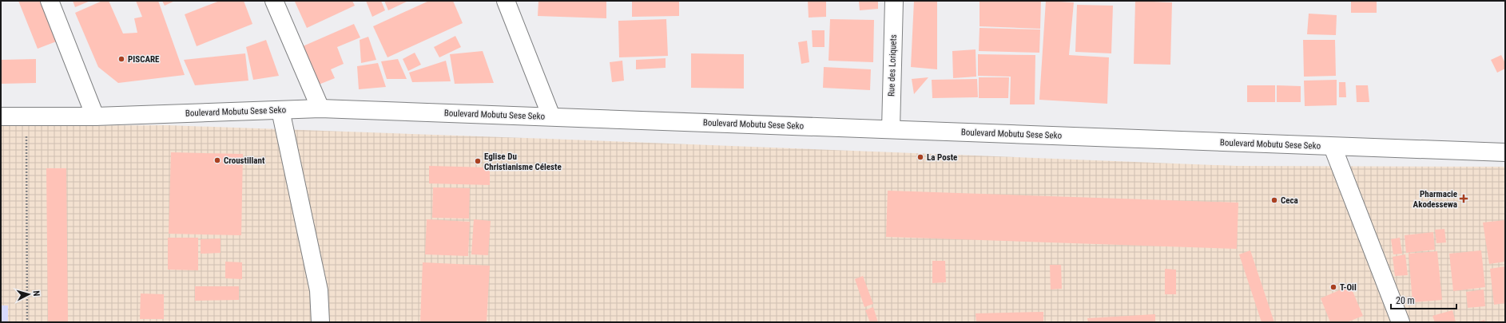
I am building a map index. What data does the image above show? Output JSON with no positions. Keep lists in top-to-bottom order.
{
  "streets": {
    "street": ["Rue des Loriquets", "Boulevard Mobutu Sese Seko"]
  },
  "crossings": [
    ["Rue des Loriquets", "Boulevard Mobutu Sese Seko"]
  ],
  "places": {
    "other": [
      "PISCARE",
      "La Poste",
      "Croustillant",
      "Eglise Du Christianisme Céleste",
      "Ceca",
      "T-Oil"
    ],
    "health": ["Pharmacie Akodessewa"]
  },
  "scale_bar": "20 m",
  "north": "right"
}
